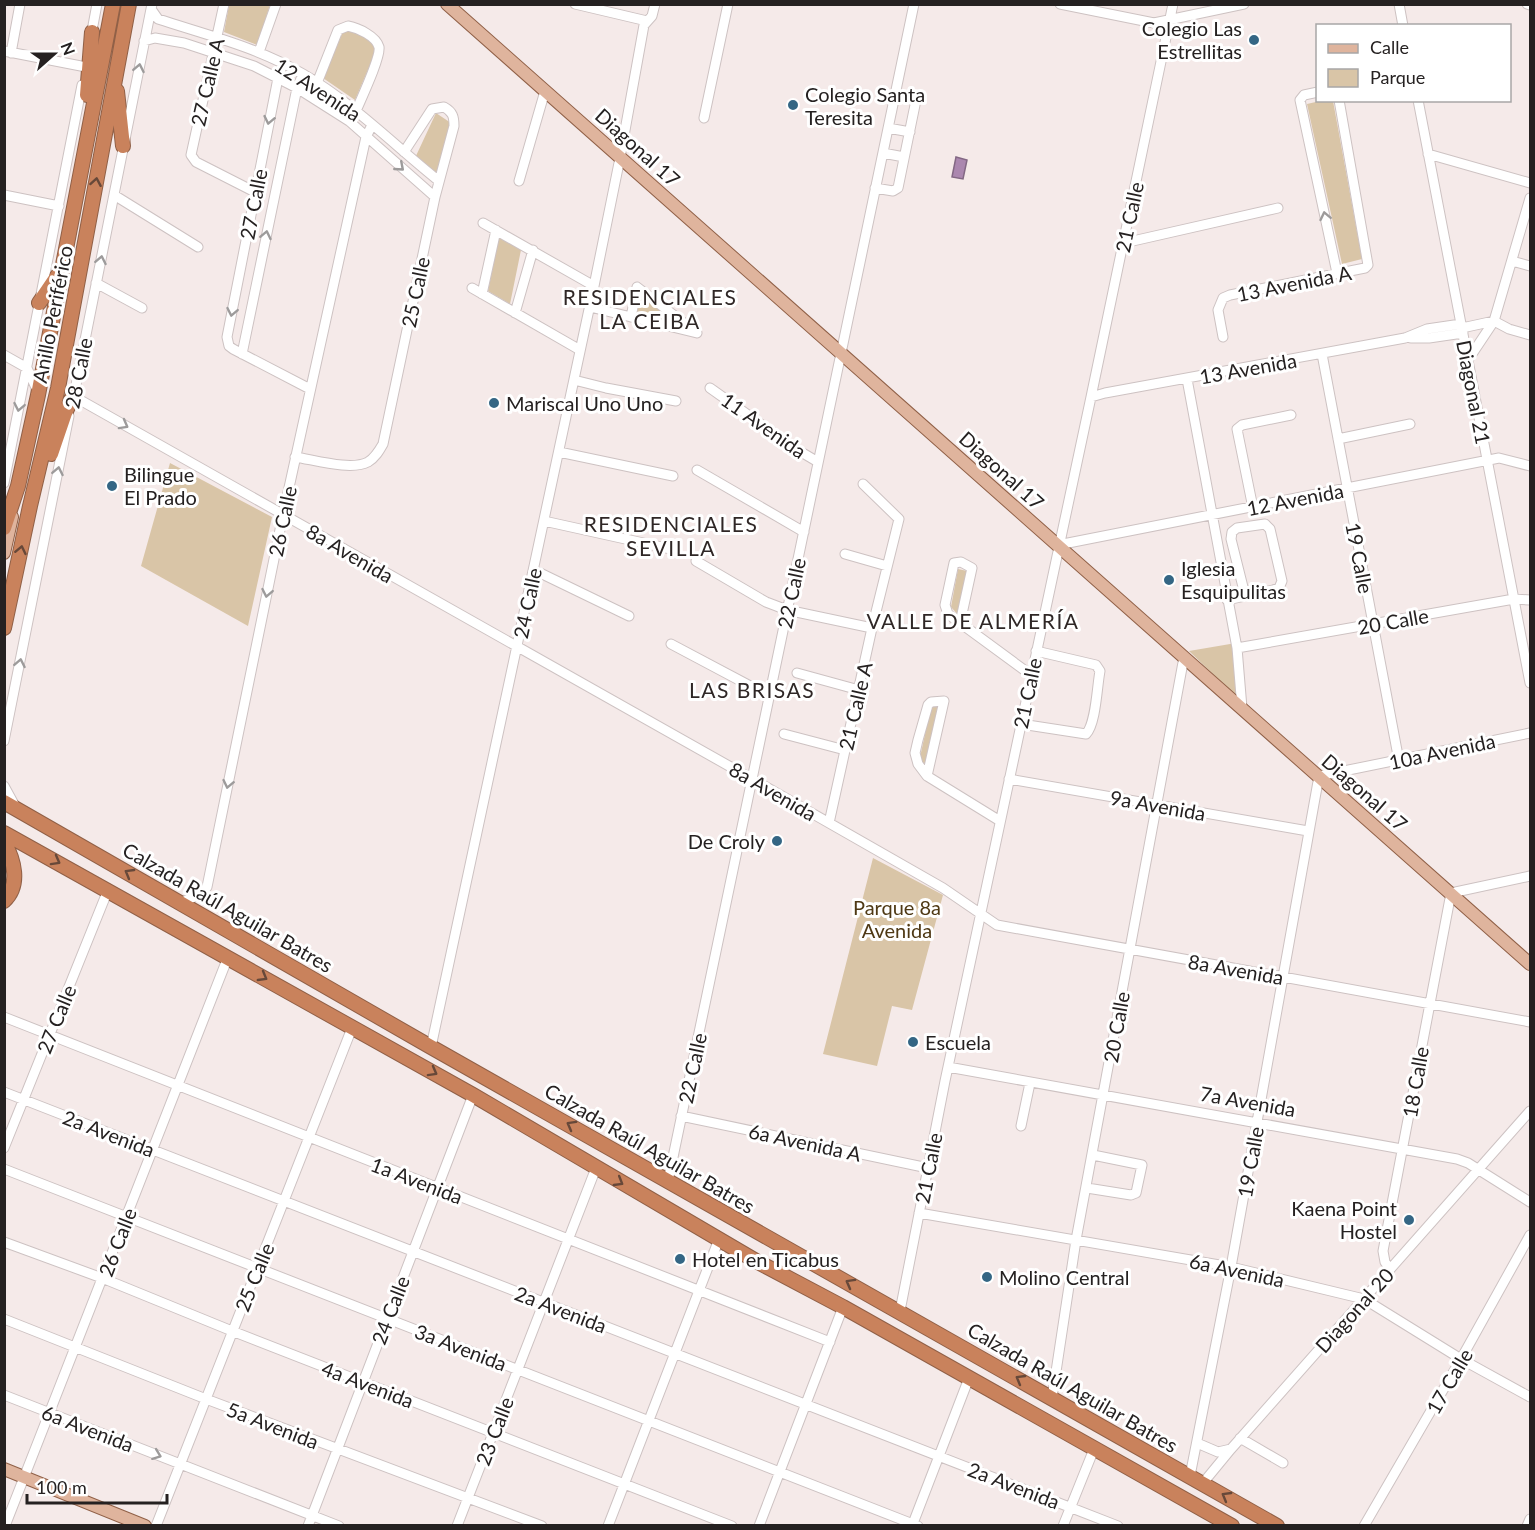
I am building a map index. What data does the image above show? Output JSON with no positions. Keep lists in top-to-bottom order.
{
  "streets": {
    "highway": ["Anillo Periférico", "Calzada Raúl Aguilar Batres"],
    "main road": ["Diagonal 17"],
    "street": [
      "27 Calle A",
      "12 Avenida",
      "27 Calle",
      "21 Calle",
      "13 Avenida A",
      "25 Calle",
      "13 Avenida",
      "28 Calle",
      "Diagonal 21",
      "11 Avenida",
      "26 Calle",
      "8a Avenida",
      "19 Calle",
      "22 Calle",
      "24 Calle",
      "20 Calle",
      "21 Calle A",
      "10a Avenida",
      "9a Avenida",
      "18 Calle",
      "7a Avenida",
      "2a Avenida",
      "6a Avenida A",
      "1a Avenida",
      "6a Avenida",
      "Diagonal 20",
      "3a Avenida",
      "17 Calle",
      "4a Avenida",
      "5a Avenida",
      "23 Calle"
    ]
  },
  "crossings": [
    ["27 Calle A", "12 Avenida"],
    ["27 Calle A", "27 Calle"],
    ["12 Avenida", "Diagonal 17"],
    ["12 Avenida", "27 Calle"],
    ["12 Avenida", "21 Calle"],
    ["12 Avenida", "25 Calle"],
    ["12 Avenida", "28 Calle"],
    ["12 Avenida", "Diagonal 21"],
    ["12 Avenida", "26 Calle"],
    ["12 Avenida", "19 Calle"],
    ["Diagonal 17", "21 Calle"],
    ["Diagonal 17", "19 Calle"],
    ["Diagonal 17", "22 Calle"],
    ["Diagonal 17", "24 Calle"],
    ["Diagonal 17", "20 Calle"],
    ["Diagonal 17", "10a Avenida"],
    ["Diagonal 17", "18 Calle"],
    ["27 Calle", "2a Avenida"],
    ["27 Calle", "1a Avenida"],
    ["21 Calle", "13 Avenida"],
    ["21 Calle", "8a Avenida"],
    ["21 Calle", "9a Avenida"],
    ["21 Calle", "Calzada Raúl Aguilar Batres"],
    ["21 Calle", "7a Avenida"],
    ["21 Calle", "6a Avenida A"],
    ["21 Calle", "6a Avenida"],
    ["25 Calle", "26 Calle"],
    ["25 Calle", "2a Avenida"],
    ["25 Calle", "1a Avenida"],
    ["25 Calle", "6a Avenida"],
    ["25 Calle", "3a Avenida"],
    ["25 Calle", "4a Avenida"],
    ["25 Calle", "5a Avenida"],
    ["13 Avenida", "Diagonal 21"],
    ["13 Avenida", "19 Calle"],
    ["28 Calle", "8a Avenida"],
    ["Diagonal 21", "20 Calle"],
    ["11 Avenida", "22 Calle"],
    ["26 Calle", "8a Avenida"],
    ["26 Calle", "Calzada Raúl Aguilar Batres"],
    ["26 Calle", "2a Avenida"],
    ["26 Calle", "1a Avenida"],
    ["26 Calle", "6a Avenida"],
    ["26 Calle", "3a Avenida"],
    ["26 Calle", "4a Avenida"],
    ["26 Calle", "5a Avenida"],
    ["8a Avenida", "19 Calle"],
    ["8a Avenida", "22 Calle"],
    ["8a Avenida", "24 Calle"],
    ["8a Avenida", "20 Calle"],
    ["8a Avenida", "21 Calle A"],
    ["8a Avenida", "18 Calle"],
    ["19 Calle", "20 Calle"],
    ["19 Calle", "10a Avenida"],
    ["19 Calle", "9a Avenida"],
    ["19 Calle", "Calzada Raúl Aguilar Batres"],
    ["19 Calle", "7a Avenida"],
    ["19 Calle", "6a Avenida"],
    ["22 Calle", "Calzada Raúl Aguilar Batres"],
    ["22 Calle", "6a Avenida A"],
    ["24 Calle", "Calzada Raúl Aguilar Batres"],
    ["24 Calle", "2a Avenida"],
    ["24 Calle", "1a Avenida"],
    ["24 Calle", "6a Avenida"],
    ["24 Calle", "3a Avenida"],
    ["24 Calle", "4a Avenida"],
    ["24 Calle", "5a Avenida"],
    ["20 Calle", "9a Avenida"],
    ["20 Calle", "Calzada Raúl Aguilar Batres"],
    ["20 Calle", "7a Avenida"],
    ["20 Calle", "6a Avenida"],
    ["Calzada Raúl Aguilar Batres", "Diagonal 20"],
    ["18 Calle", "7a Avenida"],
    ["18 Calle", "Diagonal 20"],
    ["7a Avenida", "Diagonal 20"],
    ["2a Avenida", "23 Calle"],
    ["1a Avenida", "23 Calle"],
    ["6a Avenida", "Diagonal 20"],
    ["6a Avenida", "17 Calle"],
    ["3a Avenida", "23 Calle"],
    ["4a Avenida", "23 Calle"],
    ["5a Avenida", "23 Calle"]
  ],
  "districts": [
    "RESIDENCIALES LA CEIBA",
    "RESIDENCIALES SEVILLA",
    "VALLE DE ALMERÍA",
    "LAS BRISAS"
  ],
  "parks": ["Parque 8a Avenida"],
  "places": [
    "Colegio Las Estrellitas",
    "Colegio Santa Teresita",
    "Mariscal Uno Uno",
    "Bilingue El Prado",
    "Iglesia Esquipulitas",
    "De Croly",
    "Escuela",
    "Kaena Point Hostel",
    "Hotel en Ticabus",
    "Molino Central"
  ],
  "legend": ["Calle", "Parque"],
  "scale_bar": "100 m",
  "north": "right"
}
